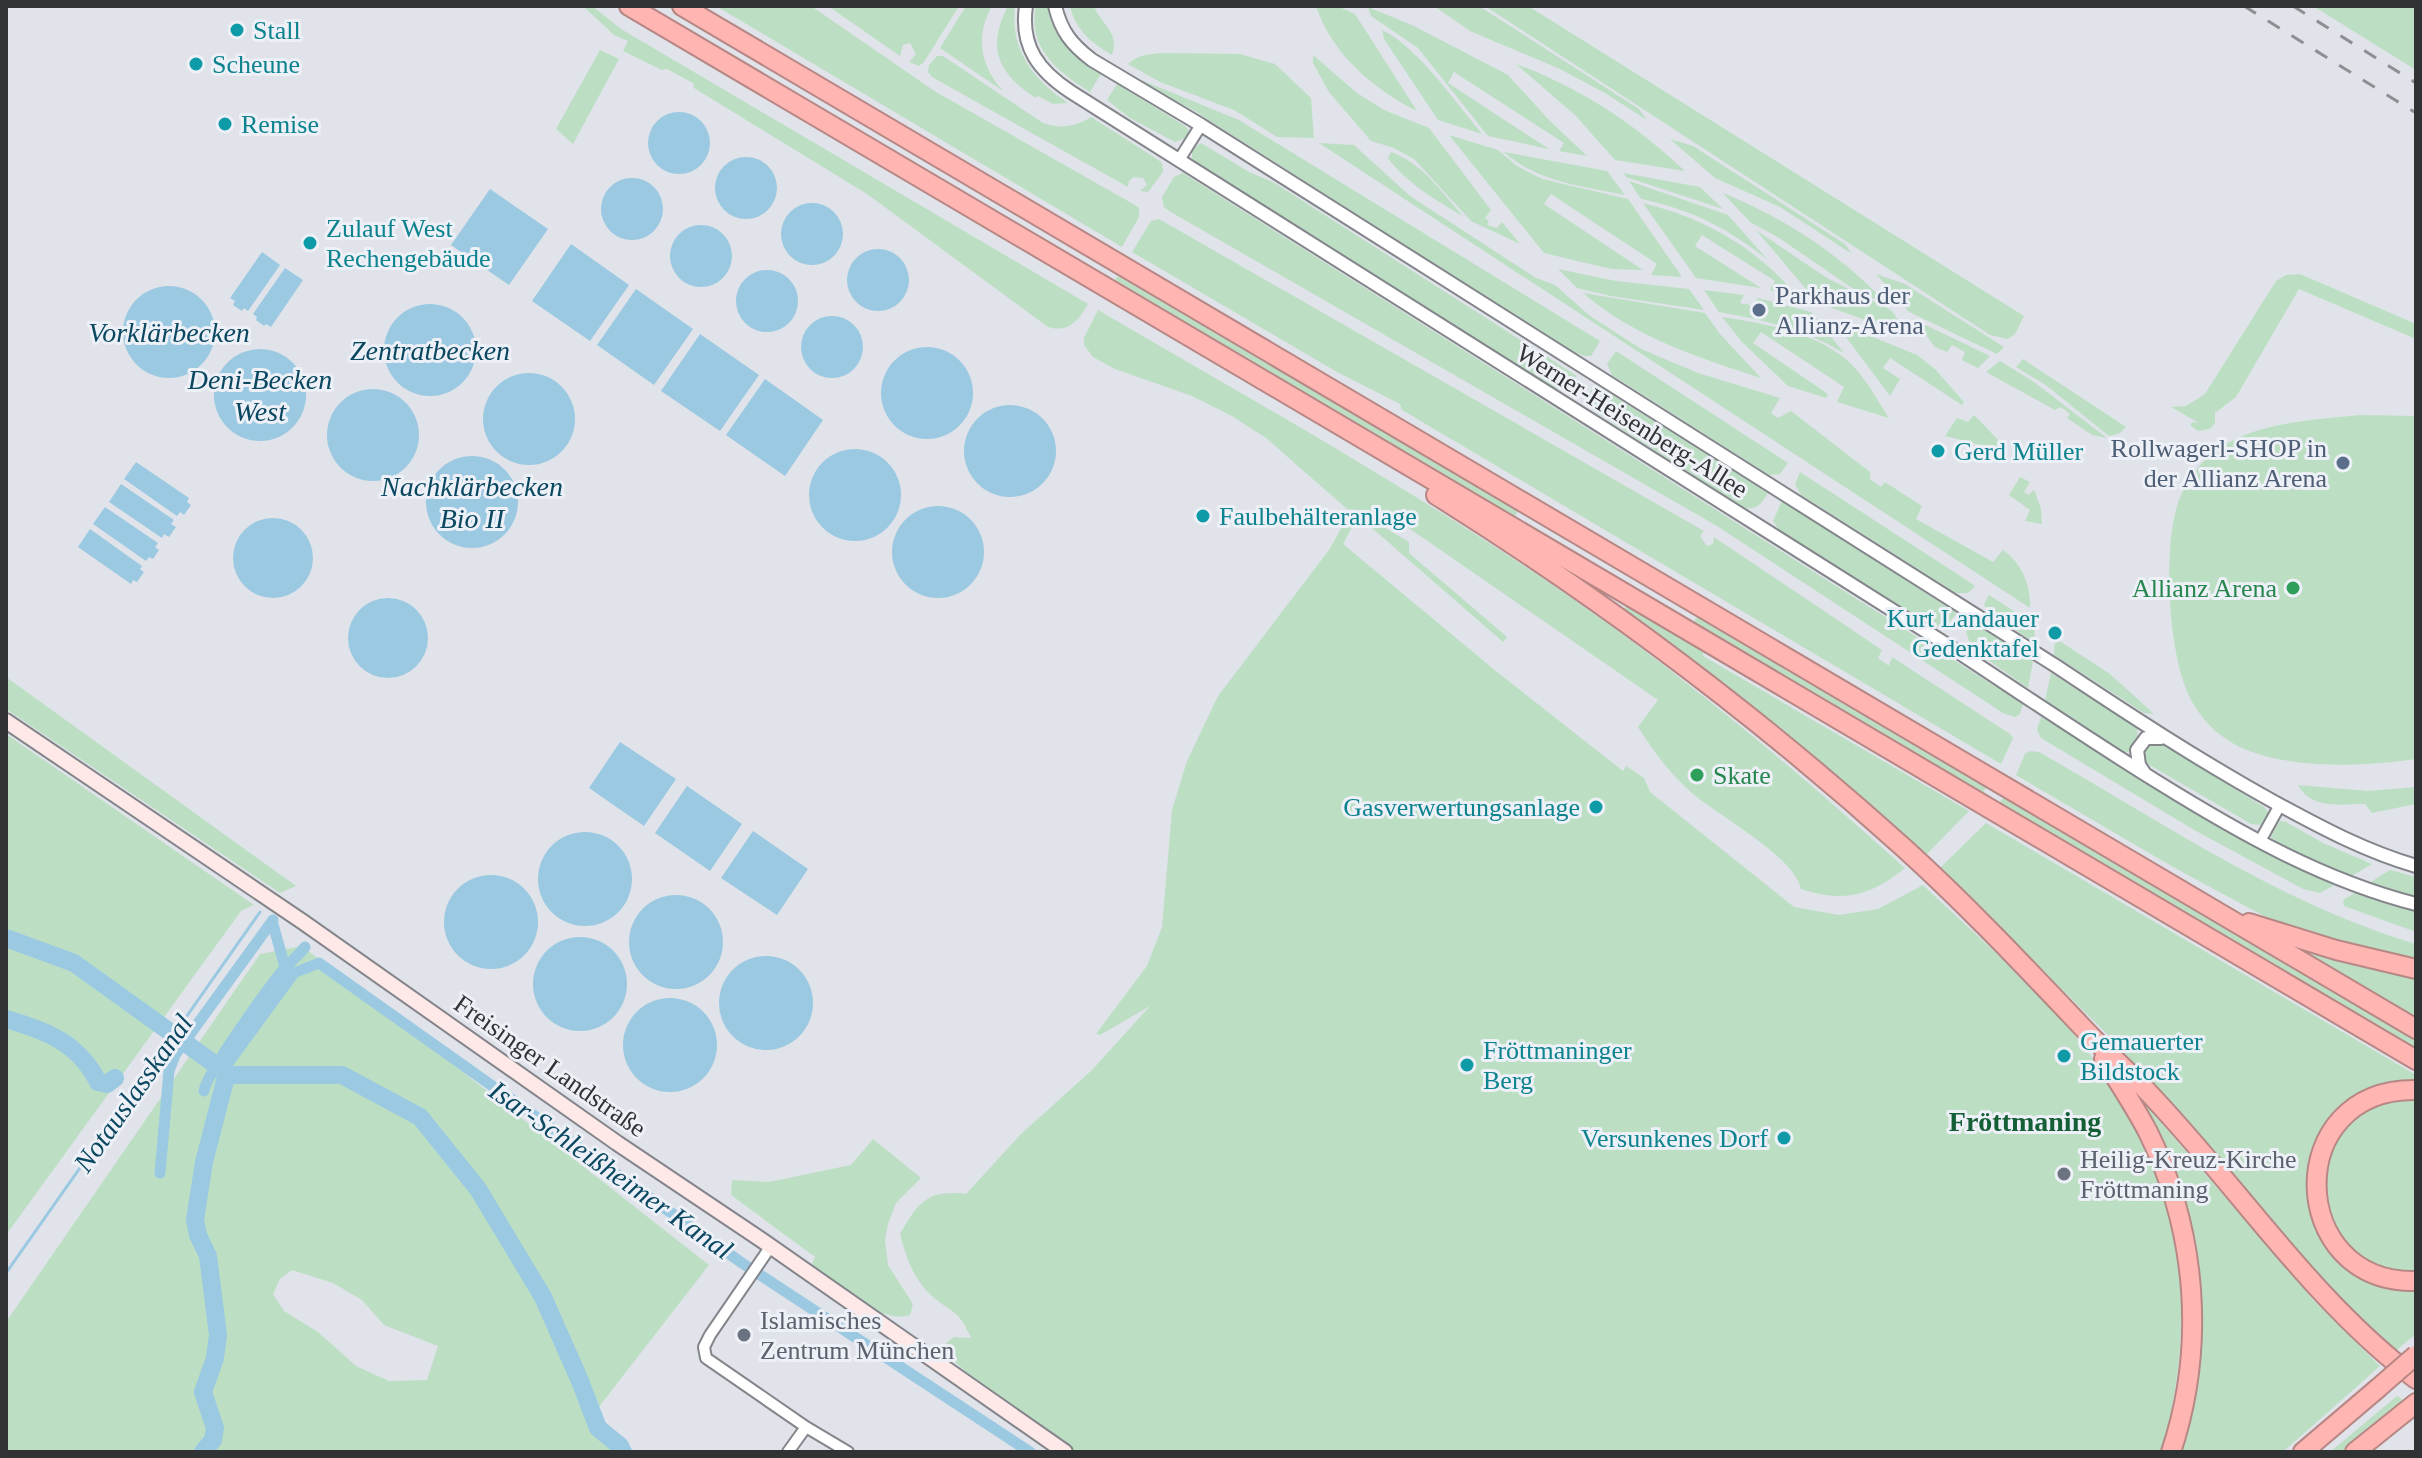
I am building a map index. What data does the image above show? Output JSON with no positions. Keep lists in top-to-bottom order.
{
  "streets": {
    "main road": ["Freisinger Landstraße"],
    "street": ["Werner-Heisenberg-Allee"]
  },
  "districts": ["Fröttmaning"],
  "water": [
    "Vorklärbecken",
    "Zentratbecken",
    "Deni-Becken West",
    "Nachklärbecken Bio II",
    "Notauslasskanal",
    "Isar-Schleißheimer Kanal"
  ],
  "places": [
    "Stall",
    "Scheune",
    "Remise",
    "Zulauf West Rechengebäude",
    "Parkhaus der Allianz-Arena",
    "Gerd Müller",
    "Rollwagerl-SHOP in der Allianz Arena",
    "Faulbehälteranlage",
    "Allianz Arena",
    "Kurt Landauer Gedenktafel",
    "Skate",
    "Gasverwertungsanlage",
    "Gemauerter Bildstock",
    "Fröttmaninger Berg",
    "Versunkenes Dorf",
    "Heilig-Kreuz-Kirche Fröttmaning",
    "Islamisches Zentrum München"
  ]
}
